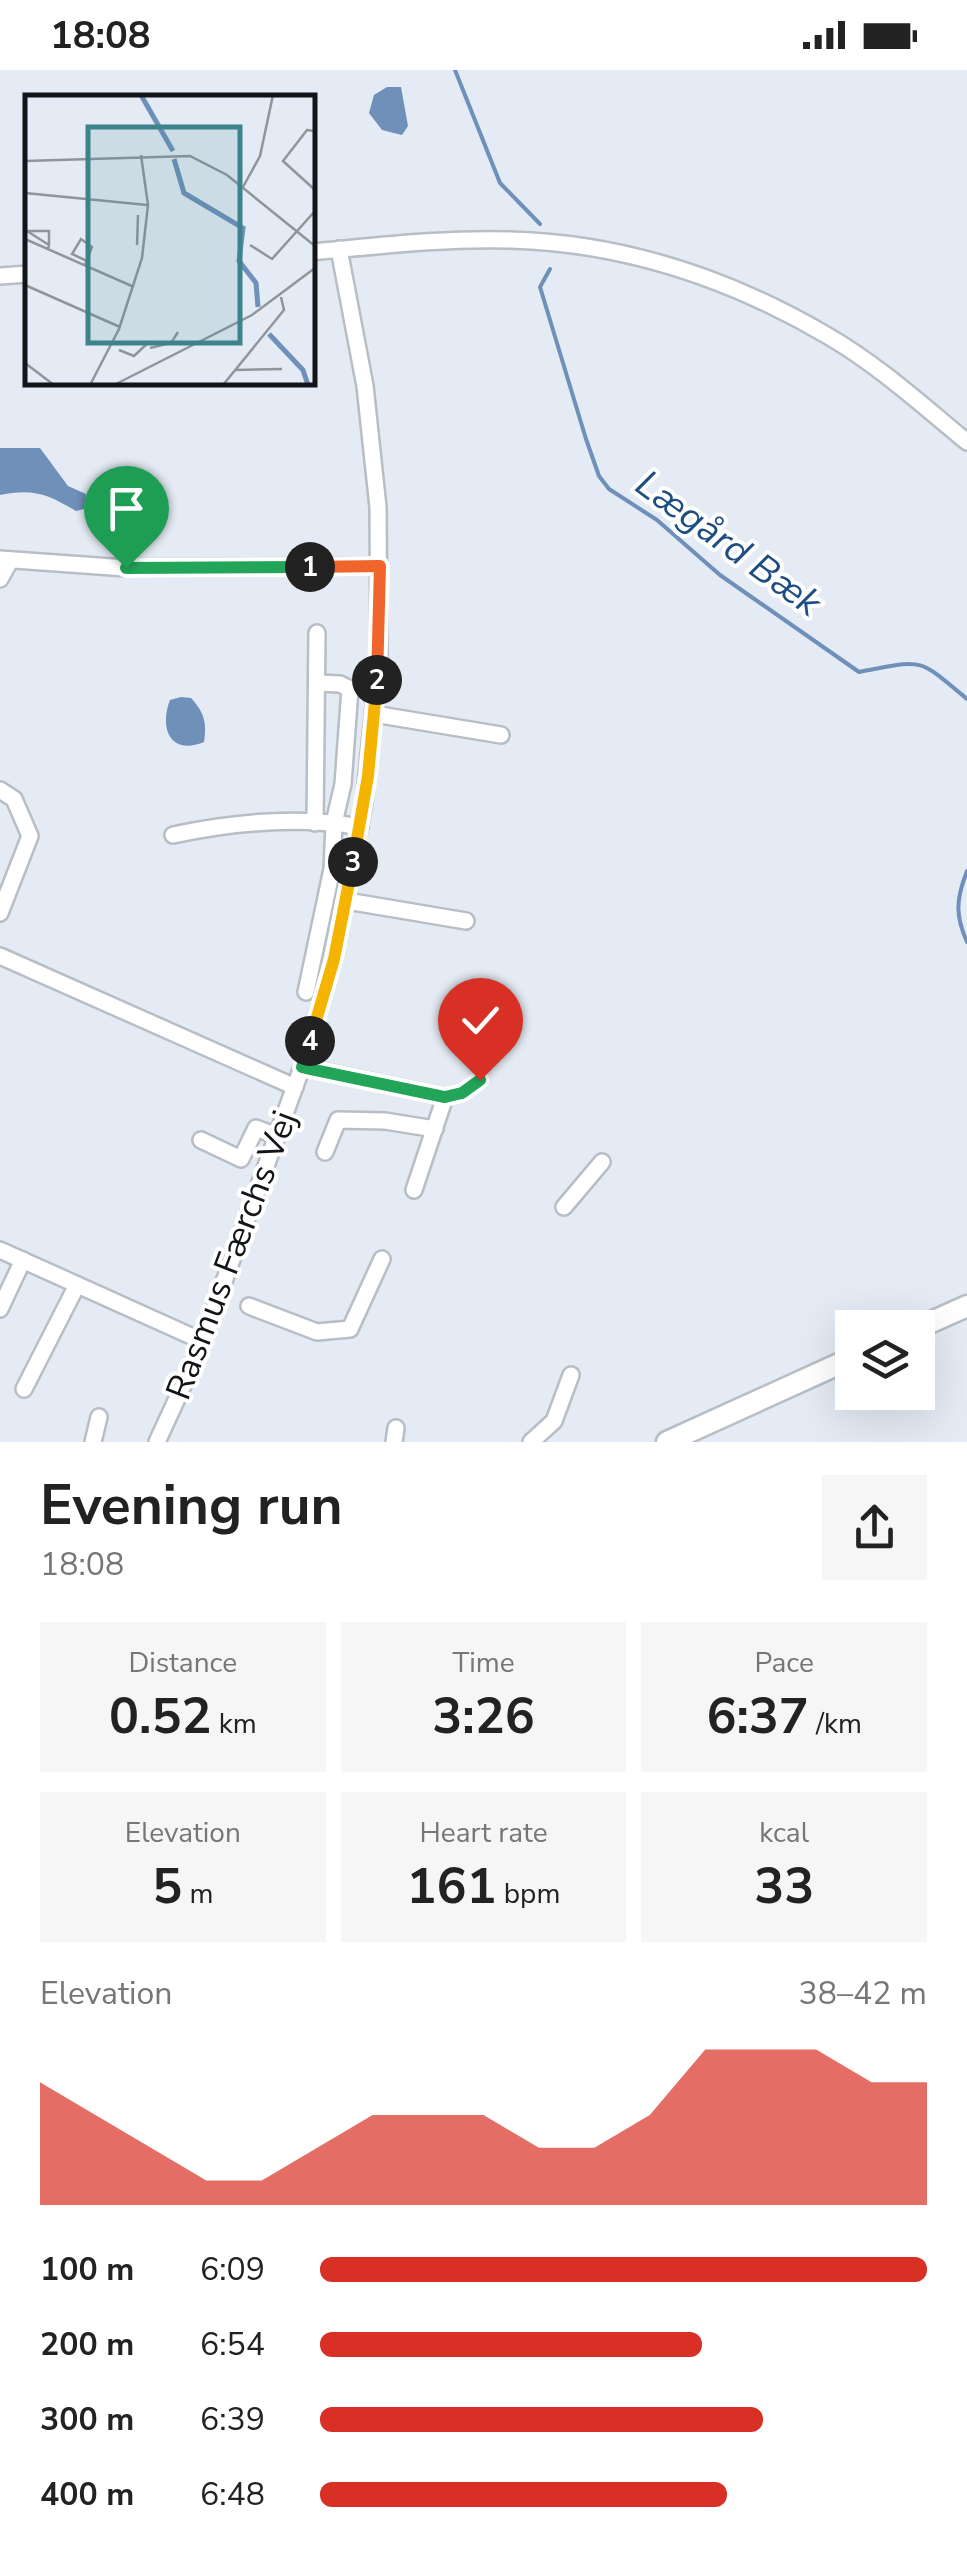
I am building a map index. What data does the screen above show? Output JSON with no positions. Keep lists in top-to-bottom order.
{
  "streets": {
    "street": ["Rasmus Færchs Vej"]
  },
  "water": ["Lægård Bæk"],
  "page": {
    "status": "18:08",
    "pins": [
      "1",
      "2",
      "3",
      "4"
    ],
    "heading": ["Evening run", "18:08"],
    "stats": [
      ["Distance", "0.52 km"],
      ["Time", "3:26"],
      ["Pace", "6:37 /km"],
      ["Elevation", "5 m"],
      ["Heart rate", "161 bpm"],
      ["kcal", "33"]
    ],
    "chart": ["Elevation", "38–42 m"],
    "list": [
      {
        "name": "100 m",
        "note": "6:09"
      },
      {
        "name": "200 m",
        "note": "6:54"
      },
      {
        "name": "300 m",
        "note": "6:39"
      },
      {
        "name": "400 m",
        "note": "6:48"
      }
    ]
  }
}
